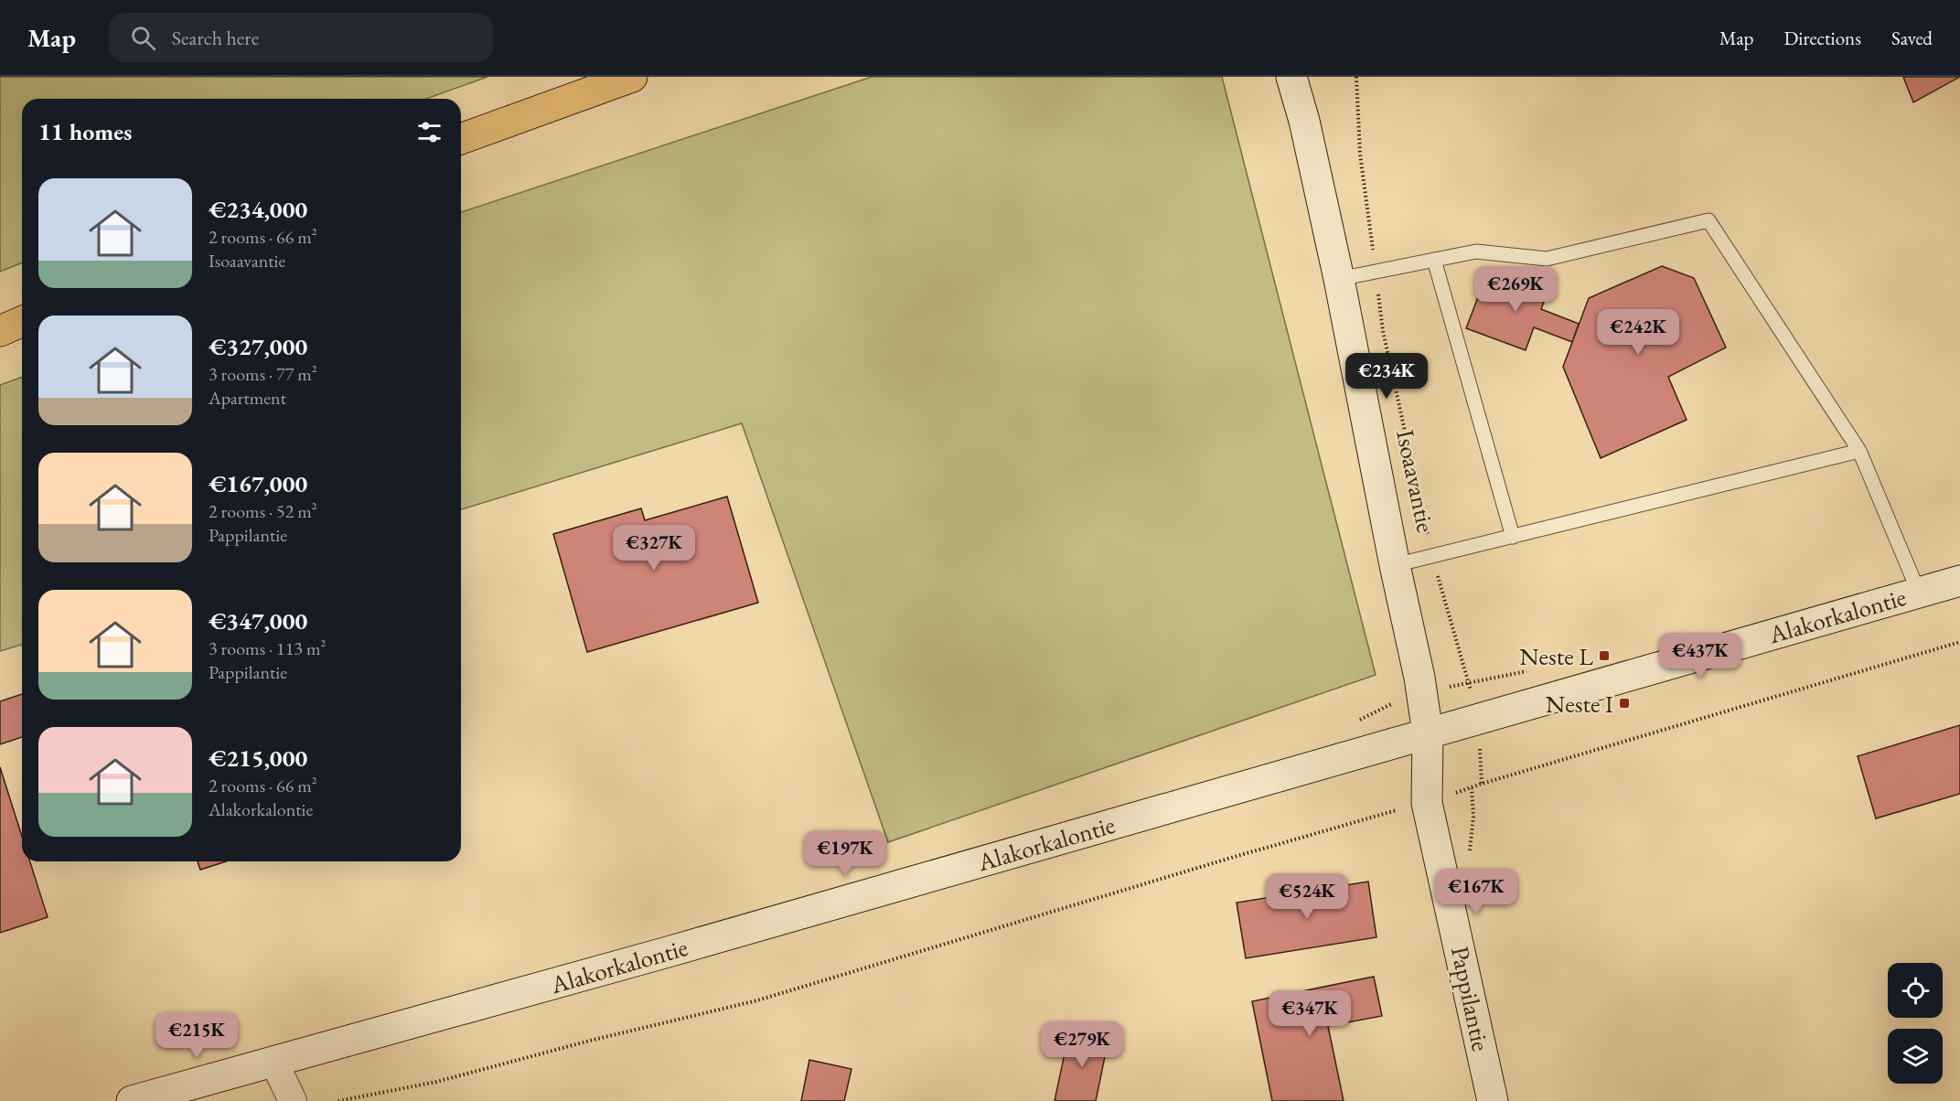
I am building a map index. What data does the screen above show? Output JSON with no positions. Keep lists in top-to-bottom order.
{
  "streets": {
    "street": ["Isoaavantie", "Alakorkalontie", "Pappilantie"]
  },
  "crossings": [
    ["Isoaavantie", "Alakorkalontie"],
    ["Isoaavantie", "Pappilantie"],
    ["Alakorkalontie", "Pappilantie"]
  ],
  "places": {
    "transit": ["Neste L", "Neste I"]
  },
  "page": {
    "header": "Map",
    "search": "Search here",
    "nav": ["Map", "Directions", "Saved"],
    "heading": "11 homes",
    "list": [
      {
        "name": "€234,000",
        "note": "2 rooms · 66 m² · Isoaavantie"
      },
      {
        "name": "€327,000",
        "note": "3 rooms · 77 m² · Apartment"
      },
      {
        "name": "€167,000",
        "note": "2 rooms · 52 m² · Pappilantie"
      },
      {
        "name": "€347,000",
        "note": "3 rooms · 113 m² · Pappilantie"
      },
      {
        "name": "€215,000",
        "note": "2 rooms · 66 m² · Alakorkalontie"
      }
    ],
    "price": [
      "€269K",
      "€242K",
      "€234K",
      "€327K",
      "€437K",
      "€197K",
      "€167K",
      "€524K",
      "€347K",
      "€215K",
      "€279K"
    ]
  }
}
